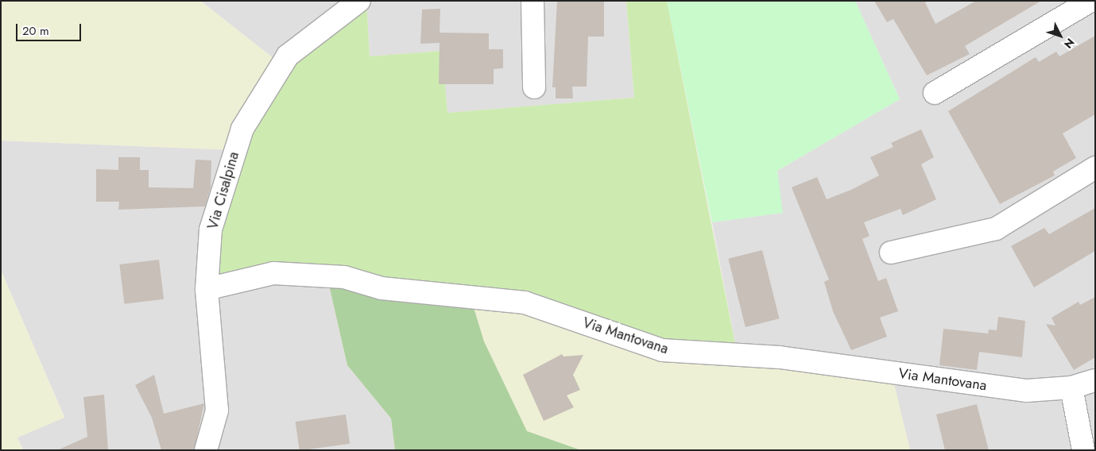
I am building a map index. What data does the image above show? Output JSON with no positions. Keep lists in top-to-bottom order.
{
  "streets": {
    "street": ["Via Cisalpina", "Via Mantovana"]
  },
  "crossings": [
    ["Via Cisalpina", "Via Mantovana"]
  ],
  "scale_bar": "20 m",
  "north": "bottom right"
}
